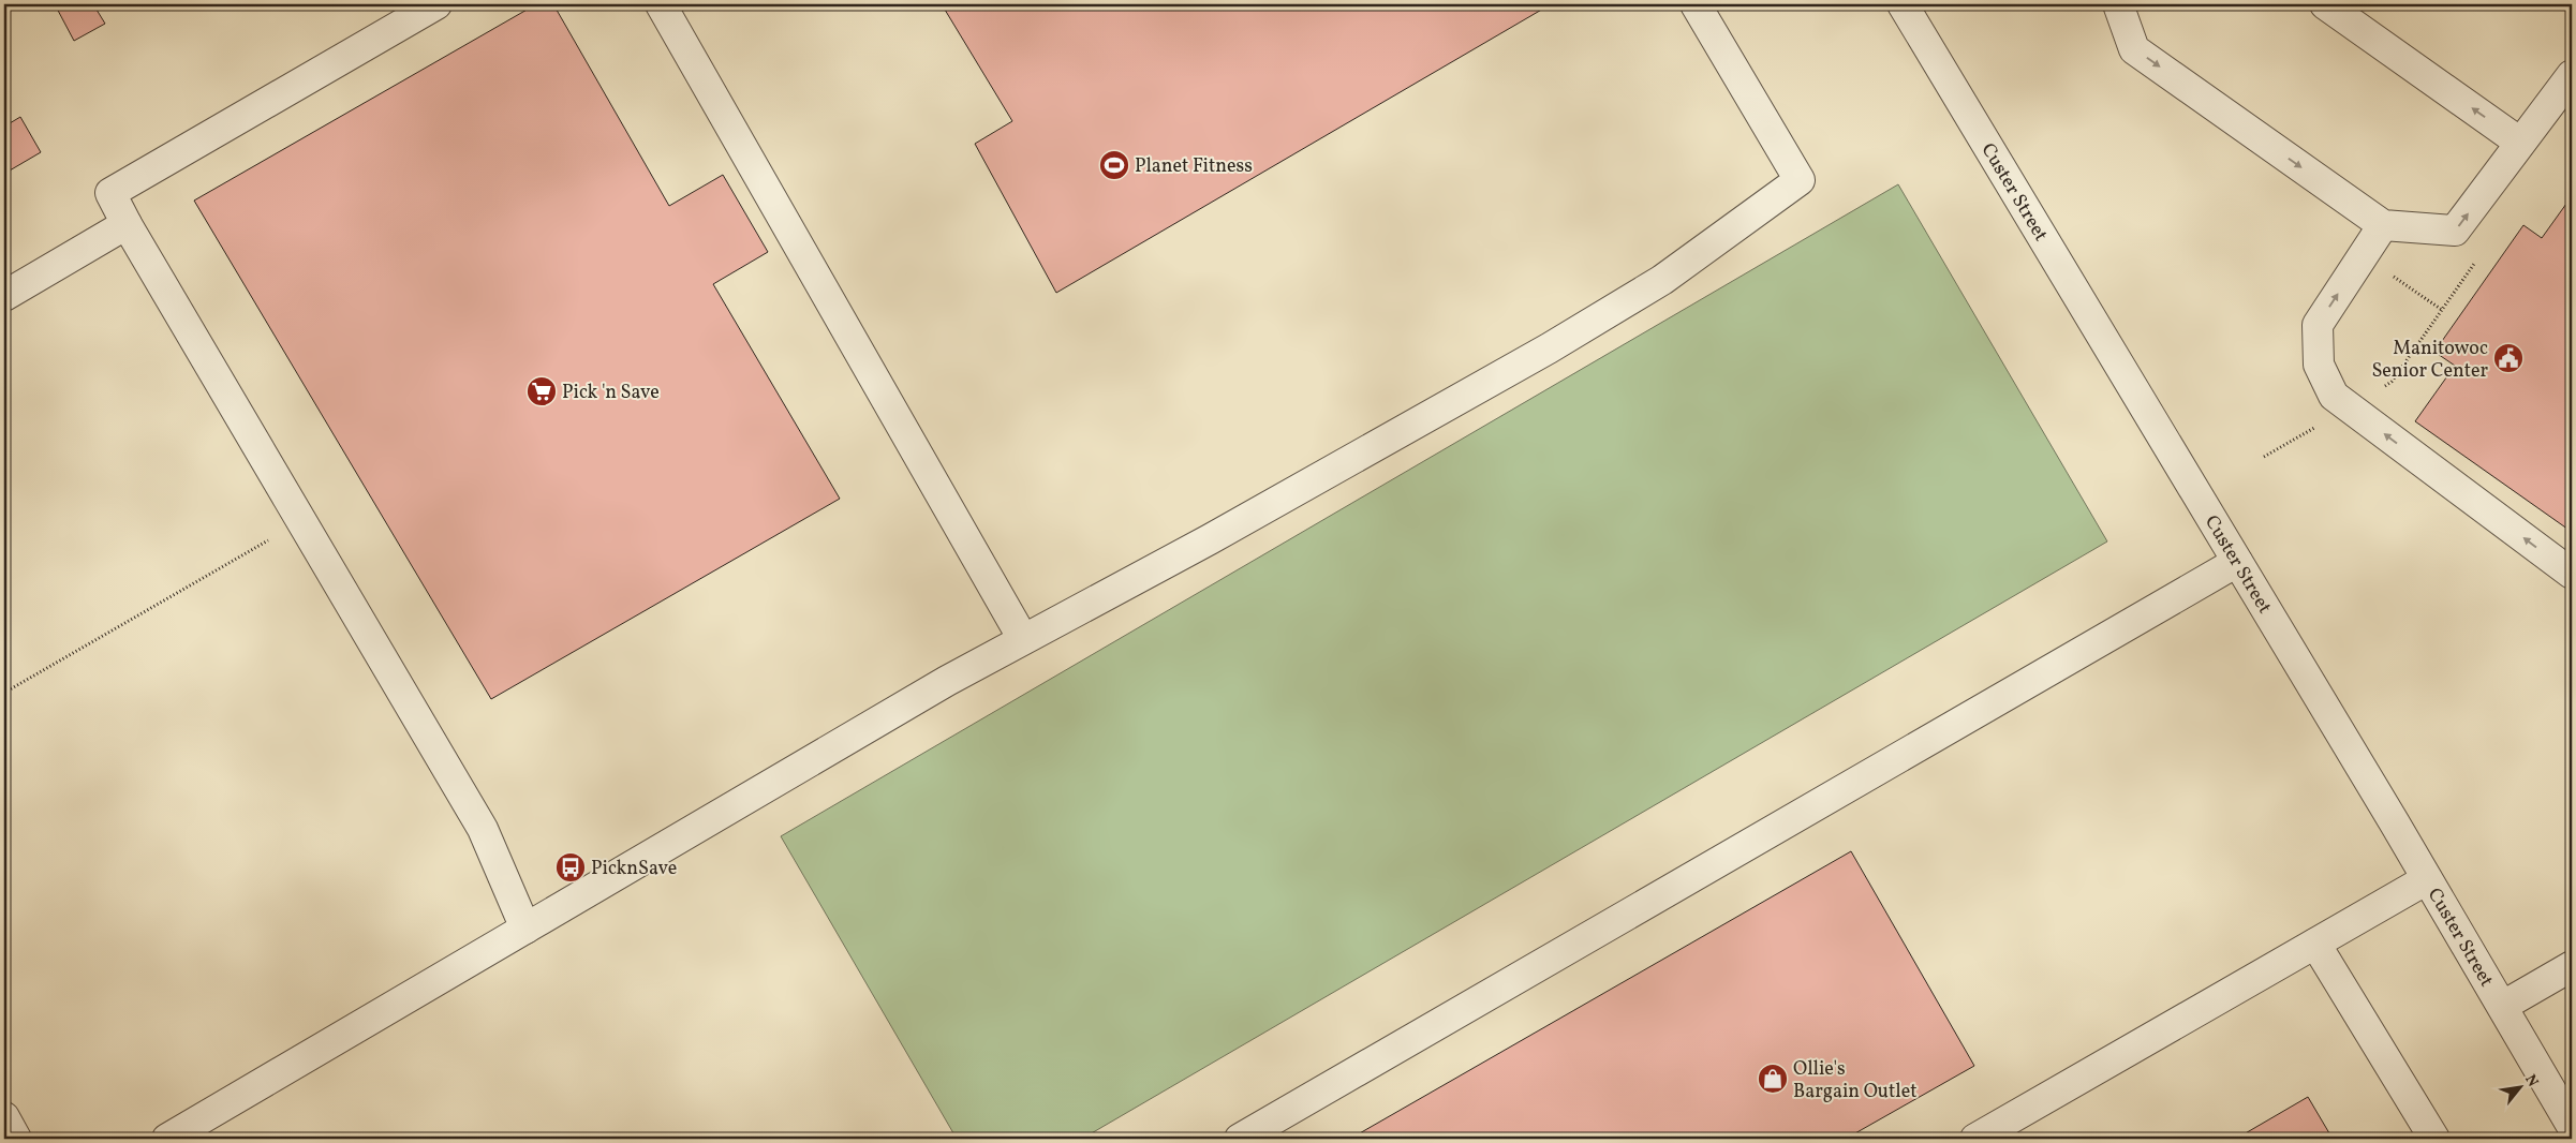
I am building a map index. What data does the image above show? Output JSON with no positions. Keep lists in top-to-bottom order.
{
  "streets": {
    "street": ["Custer Street"]
  },
  "places": {
    "sports": ["Planet Fitness"],
    "public building": ["Manitowoc Senior Center"],
    "supermarket": ["Pick 'n Save"],
    "bus stop": ["PicknSave"],
    "shop": ["Ollie's Bargain Outlet"]
  },
  "north": "top right"
}
